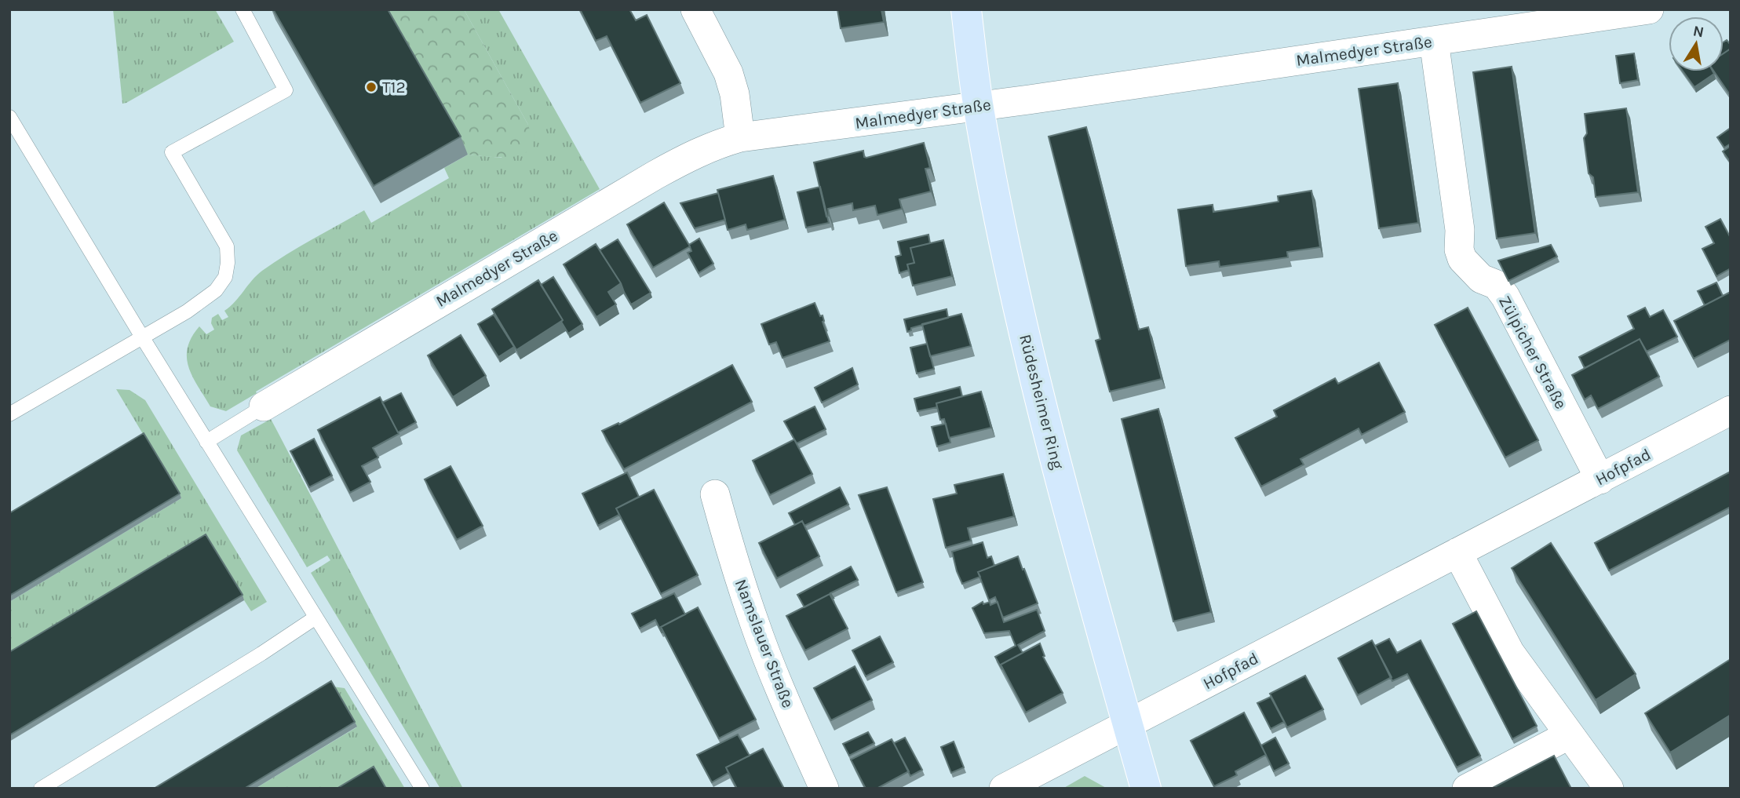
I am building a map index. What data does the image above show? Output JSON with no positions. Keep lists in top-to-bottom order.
{
  "streets": {
    "main road": ["Rüdesheimer Ring"],
    "street": [
      "Malmedyer Straße",
      "Zülpicher Straße",
      "Hofpfad",
      "Namslauer Straße"
    ]
  },
  "crossings": [
    ["Malmedyer Straße", "Zülpicher Straße"],
    ["Malmedyer Straße", "Rüdesheimer Ring"],
    ["Zülpicher Straße", "Hofpfad"],
    ["Rüdesheimer Ring", "Hofpfad"]
  ],
  "places": ["T12"],
  "north": "top"
}
